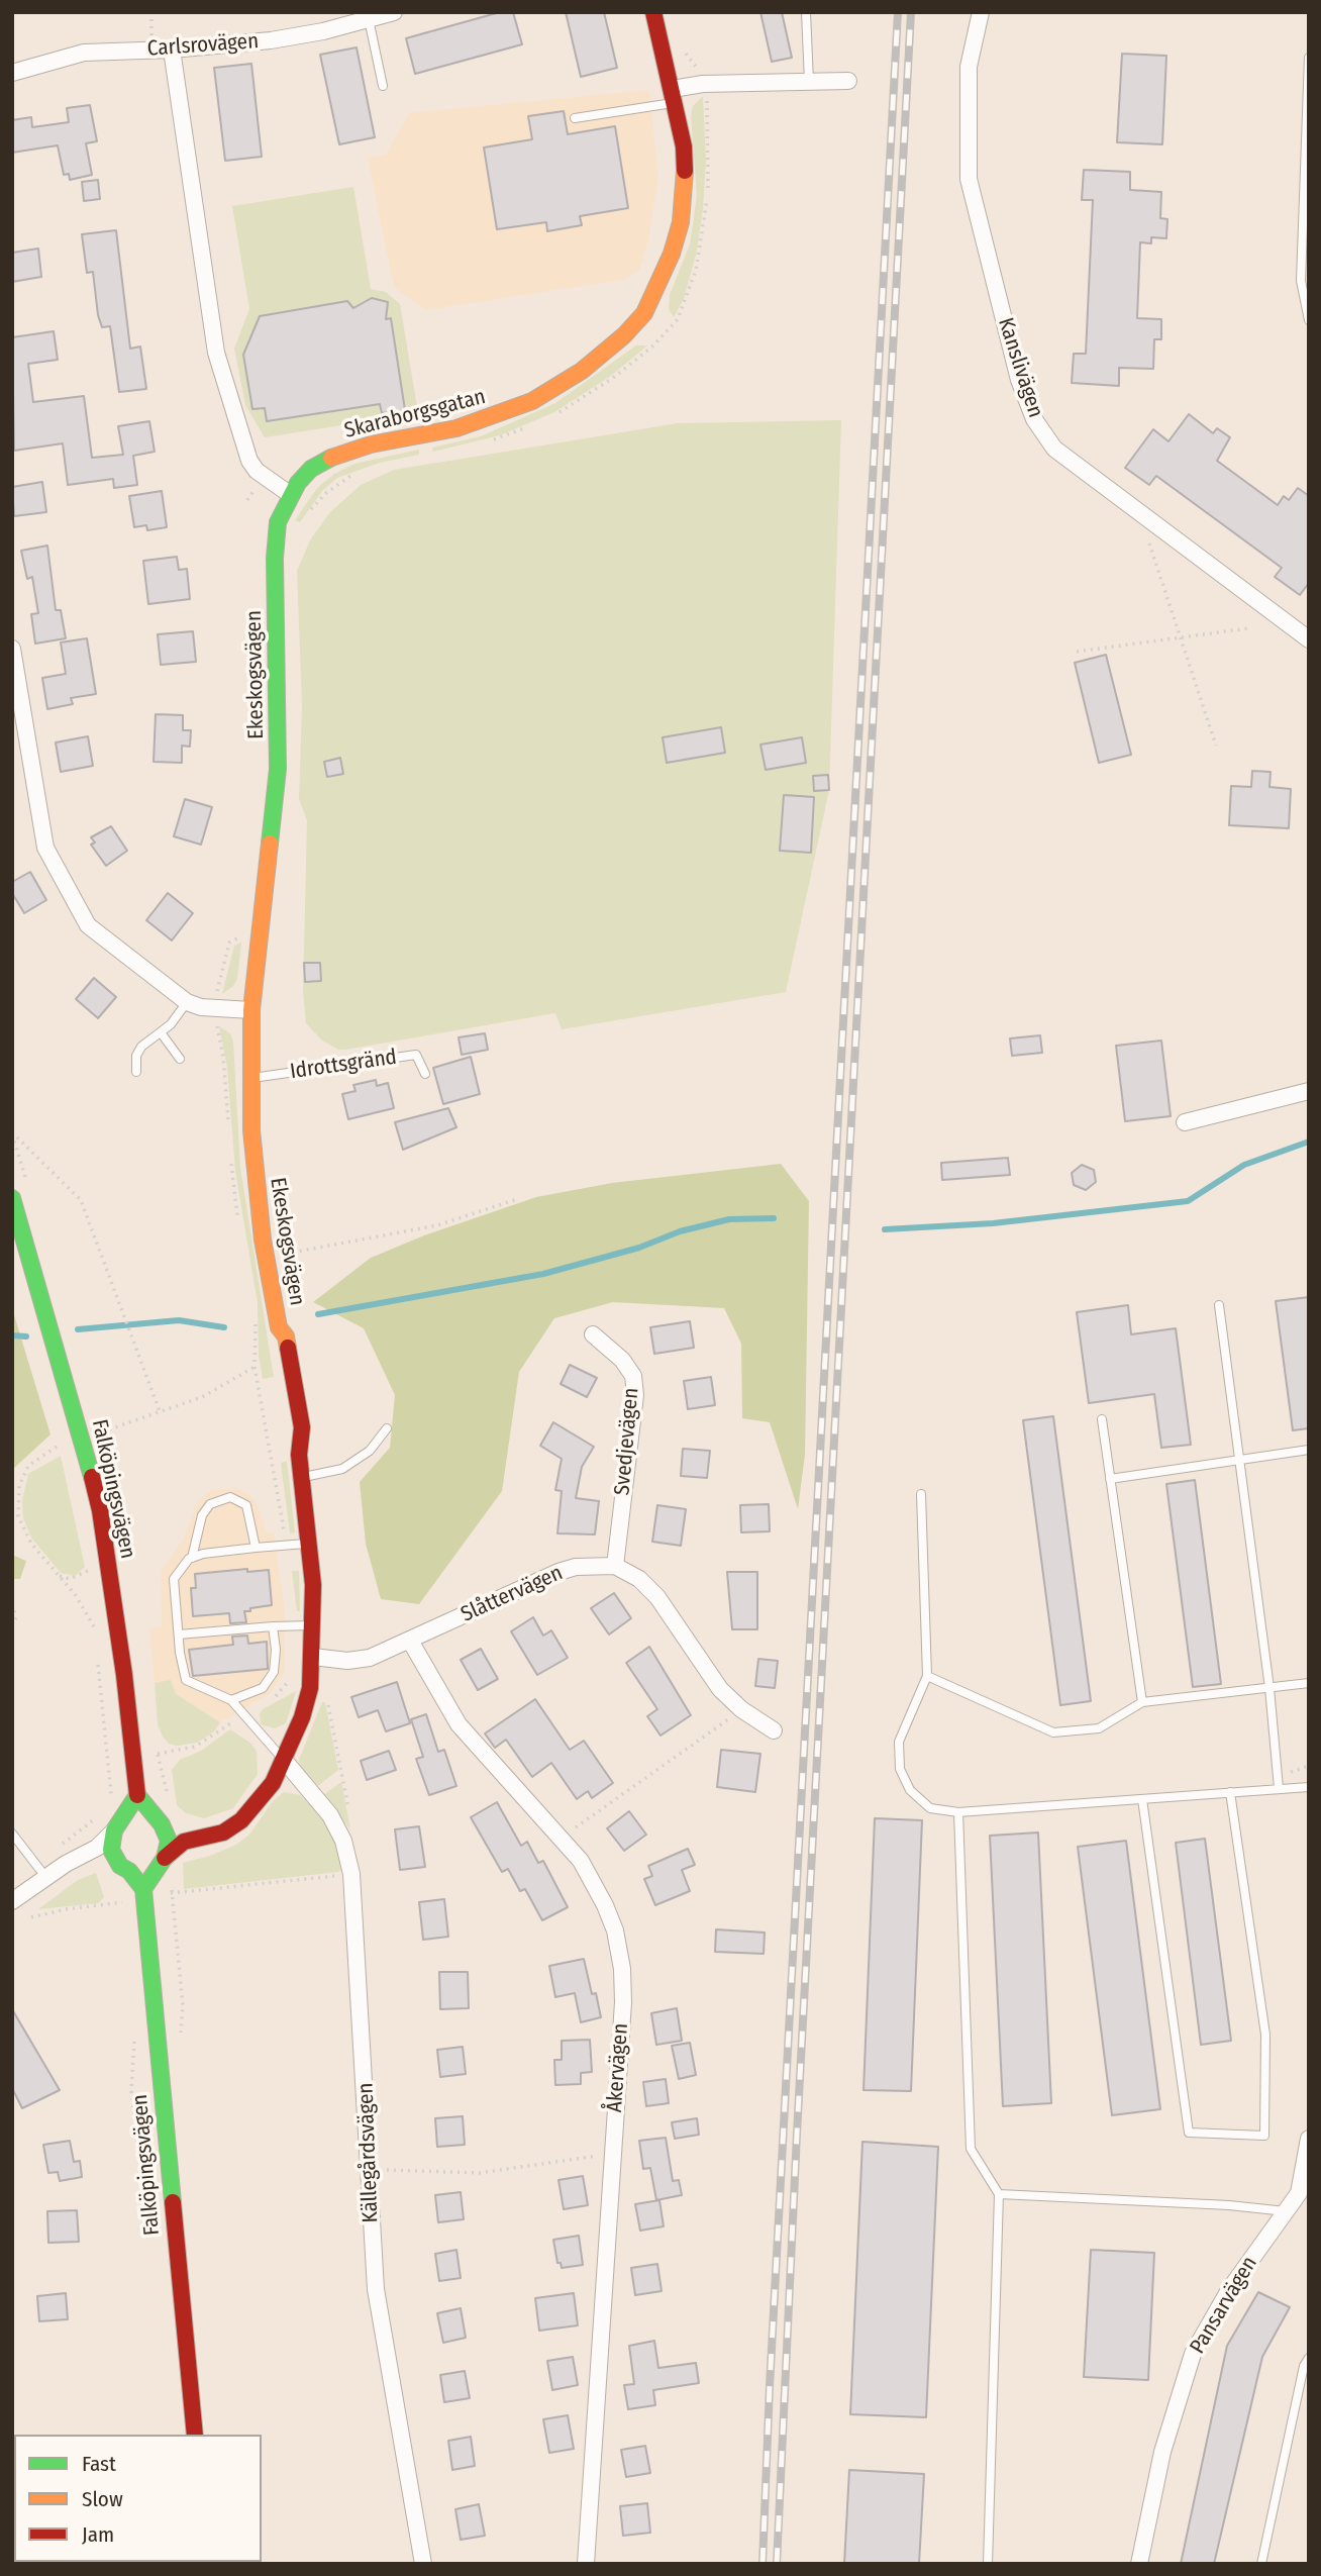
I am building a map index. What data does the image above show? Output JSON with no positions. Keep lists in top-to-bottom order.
{
  "streets": {
    "street": [
      "Carlsrovägen",
      "Kanslivägen",
      "Skaraborgsgatan",
      "Ekeskogsvägen",
      "Svedjevägen",
      "Falköpingsvägen",
      "Slåttervägen",
      "Åkervägen",
      "Källegårdsvägen",
      "Pansarvägen"
    ],
    "lane": ["Idrottsgränd"]
  },
  "crossings": [
    ["Skaraborgsgatan", "Ekeskogsvägen"],
    ["Ekeskogsvägen", "Idrottsgränd"],
    ["Ekeskogsvägen", "Slåttervägen"],
    ["Ekeskogsvägen", "Källegårdsvägen"],
    ["Svedjevägen", "Slåttervägen"],
    ["Slåttervägen", "Åkervägen"]
  ],
  "legend": ["Fast", "Slow", "Jam"]
}
